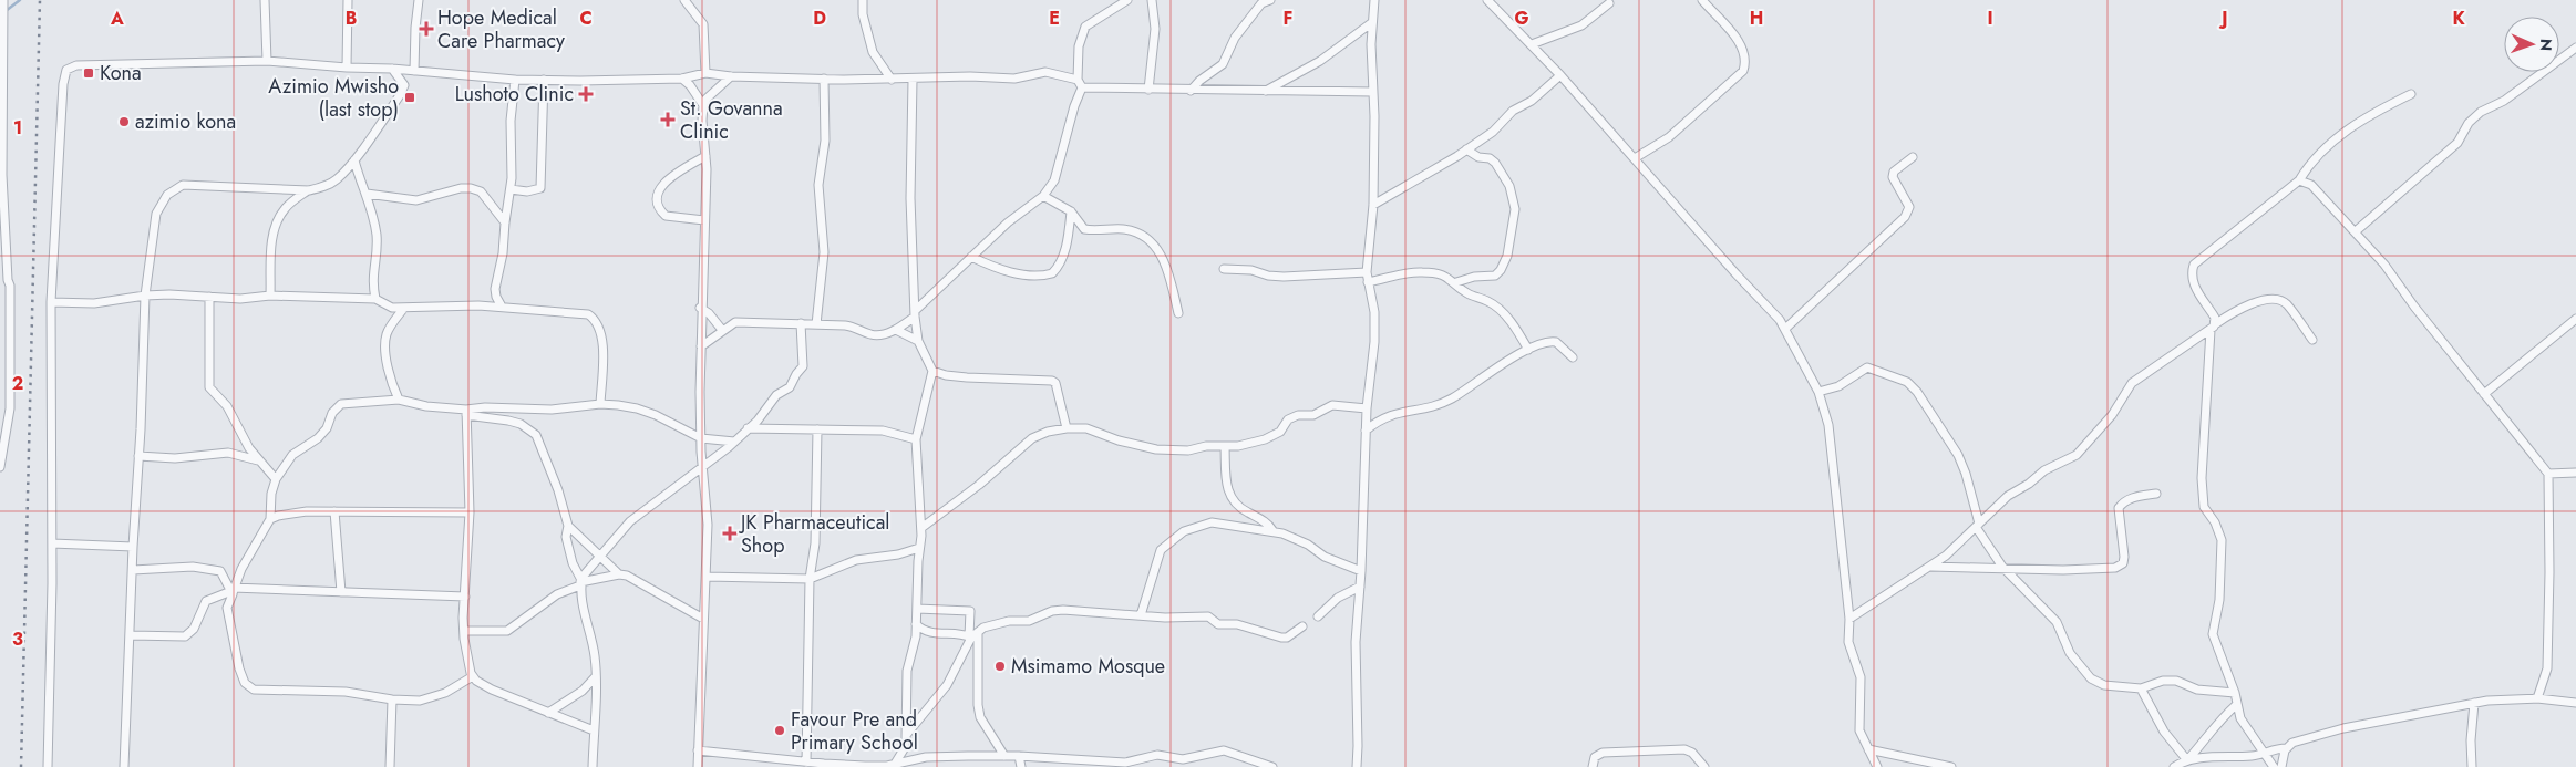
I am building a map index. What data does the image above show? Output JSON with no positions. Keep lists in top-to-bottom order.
{
  "places": {
    "health": [
      "Hope Medical Care Pharmacy",
      "Lushoto Clinic",
      "St. Govanna Clinic",
      "JK Pharmaceutical Shop"
    ],
    "transit": ["Kona", "Azimio Mwisho (last stop)"],
    "other": ["azimio kona", "Msimamo Mosque", "Favour Pre and Primary School"]
  },
  "north": "right",
  "grid": {
    "columns": [
      "A",
      "B",
      "C",
      "D",
      "E",
      "F",
      "G",
      "H",
      "I",
      "J",
      "K"
    ],
    "rows": ["1", "2", "3"]
  }
}
